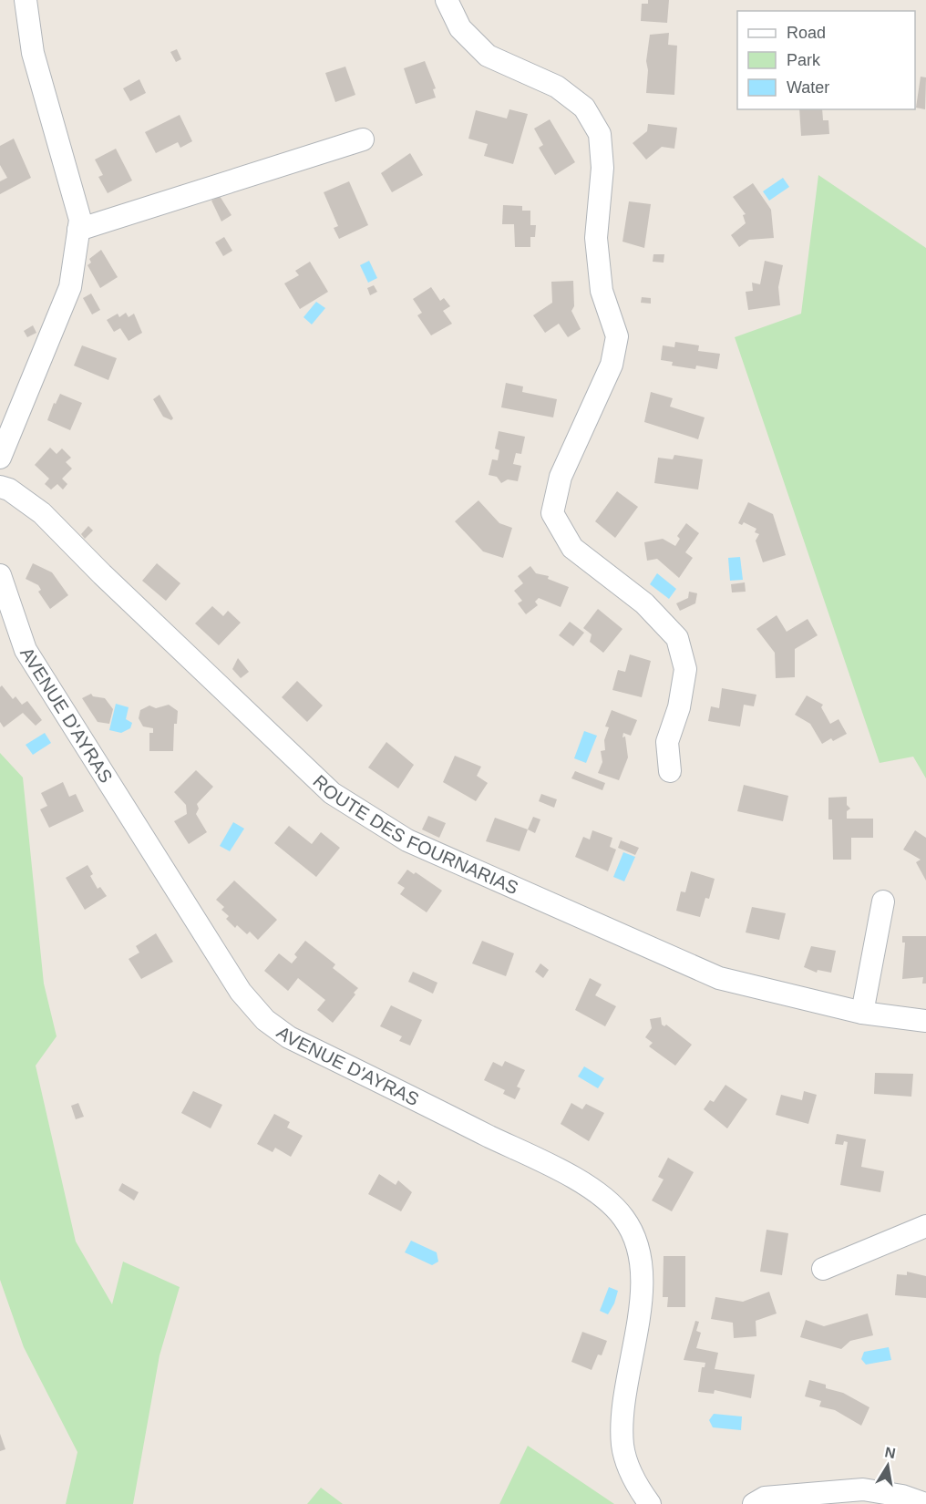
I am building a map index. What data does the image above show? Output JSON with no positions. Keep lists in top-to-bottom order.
{
  "streets": {
    "street": ["AVENUE D'AYRAS", "ROUTE DES FOURNARIAS"]
  },
  "legend": ["Road", "Park", "Water"],
  "north": "top"
}
